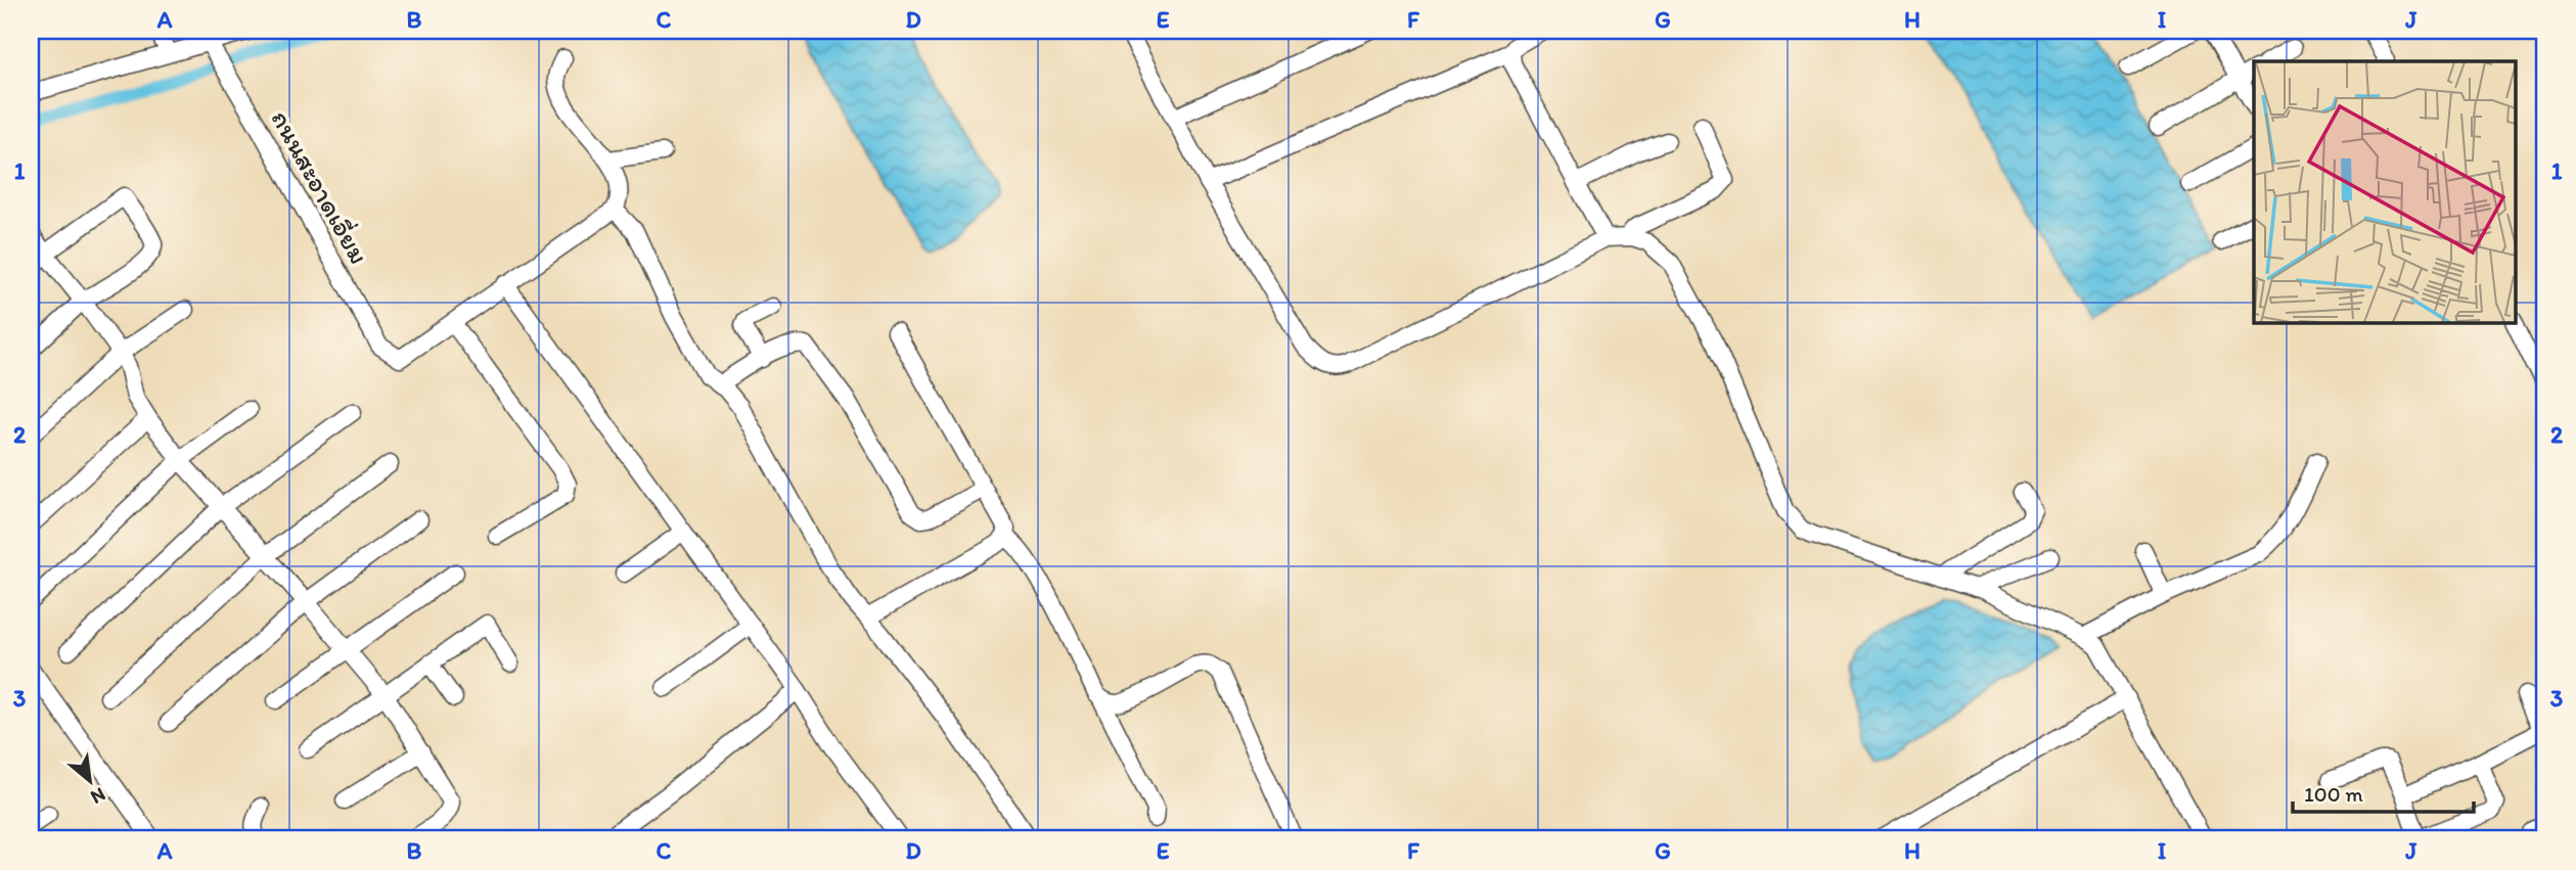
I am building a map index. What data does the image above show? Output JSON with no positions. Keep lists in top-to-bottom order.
{
  "streets": {
    "street": ["ถนนสะอาดเอี่ยม"]
  },
  "scale_bar": "100 m",
  "north": "bottom right",
  "grid": {
    "columns": [
      "A",
      "B",
      "C",
      "D",
      "E",
      "F",
      "G",
      "H",
      "I",
      "J"
    ],
    "rows": ["1", "2", "3"]
  }
}
